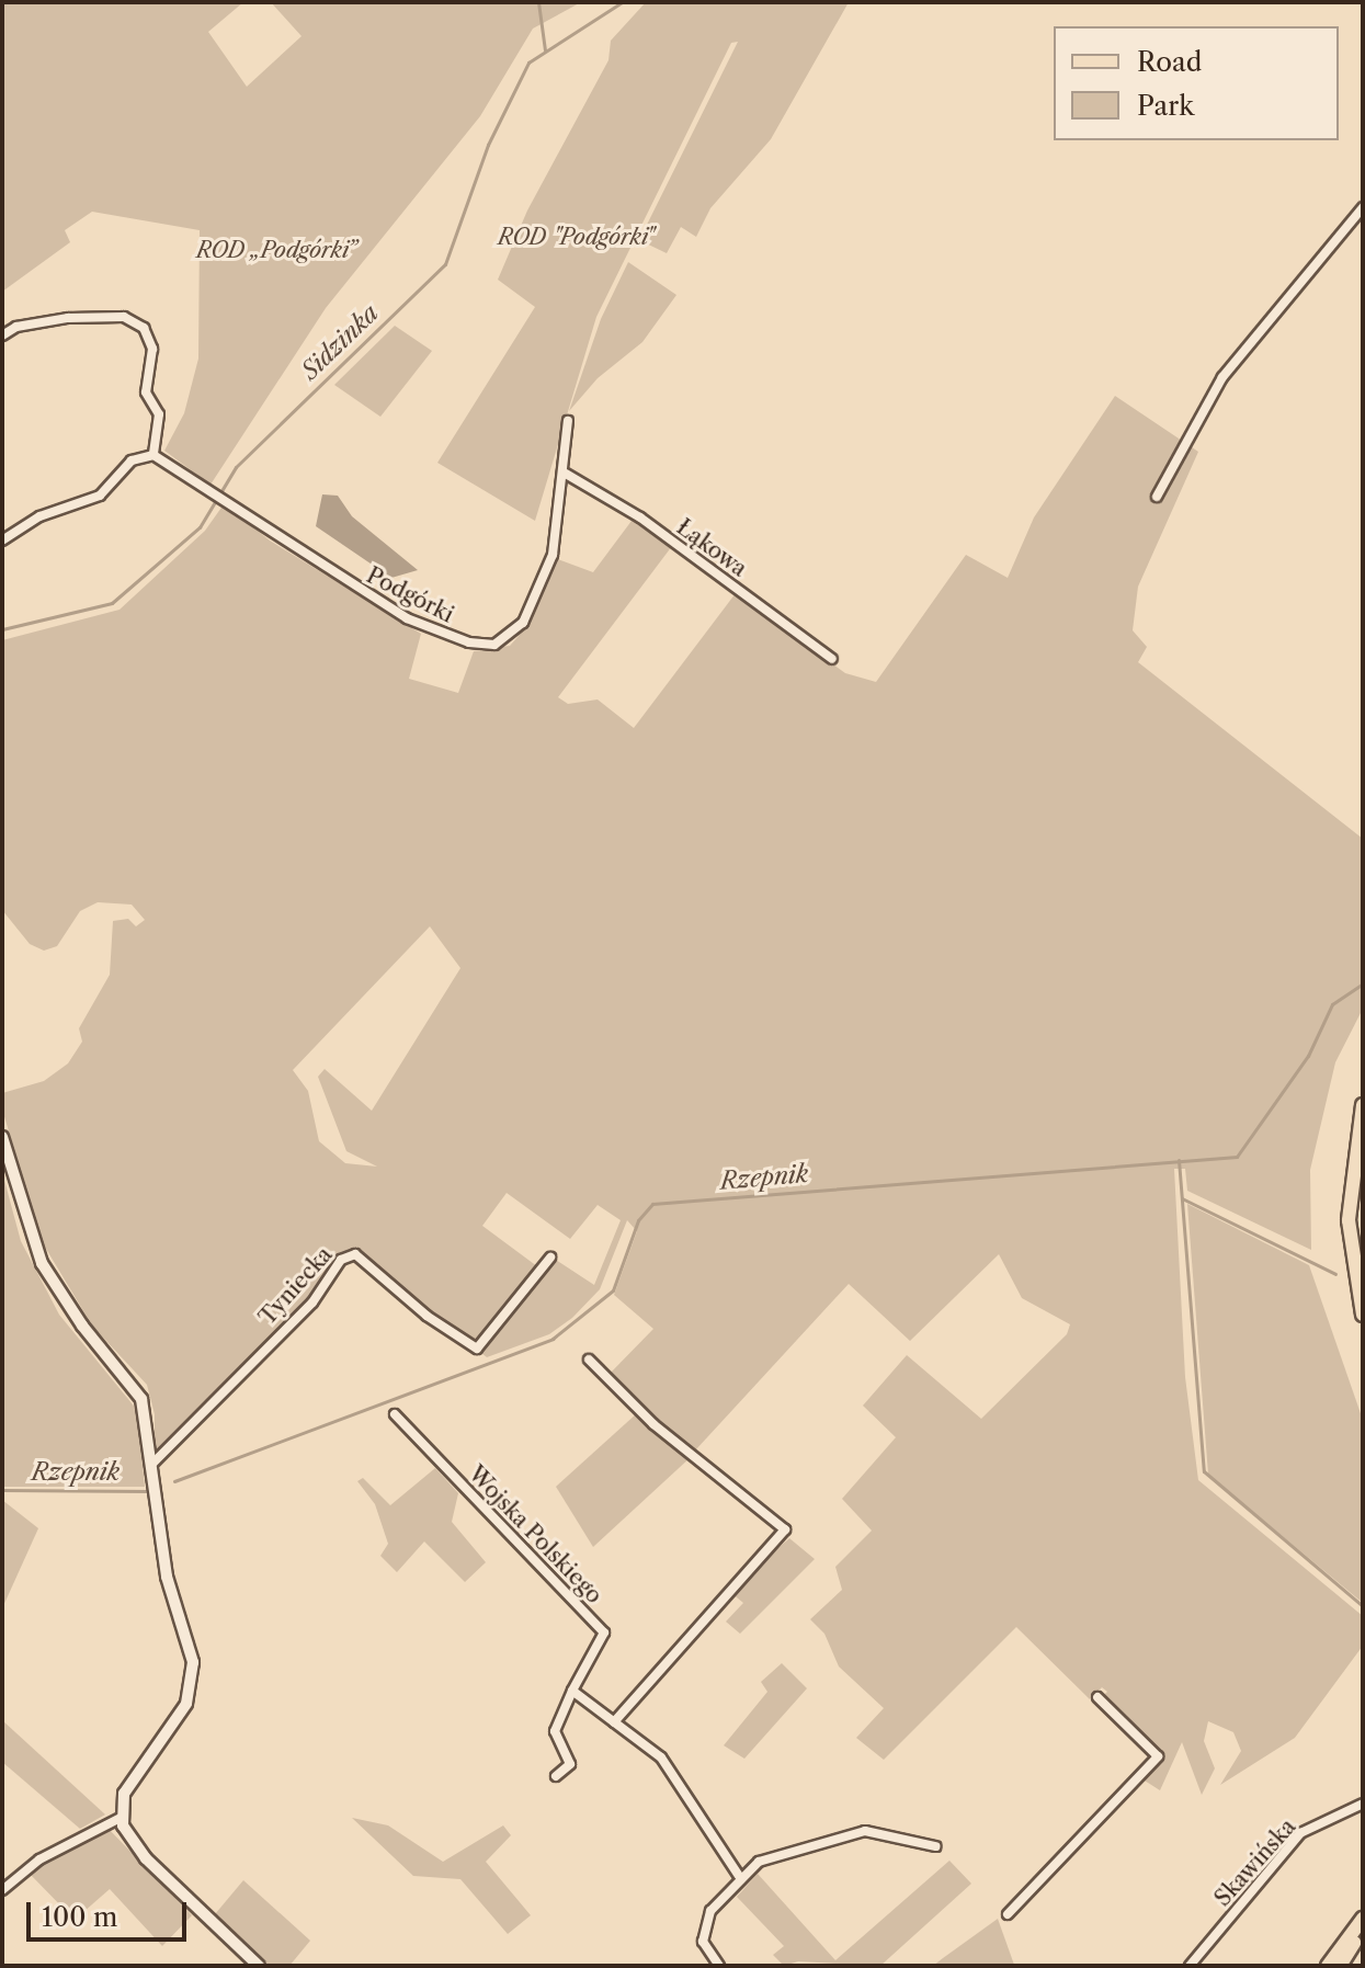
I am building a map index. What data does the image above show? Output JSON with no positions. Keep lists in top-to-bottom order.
{
  "streets": {
    "street": [
      "Łąkowa",
      "Podgórki",
      "Tyniecka",
      "Wojska Polskiego",
      "Skawińska"
    ]
  },
  "crossings": [
    ["Łąkowa", "Podgórki"]
  ],
  "water": ["Sidzinka", "Rzepnik"],
  "parks": ["ROD \"Podgórki\"", "ROD „Podgórki”"],
  "legend": ["Road", "Park"],
  "scale_bar": "100 m"
}
